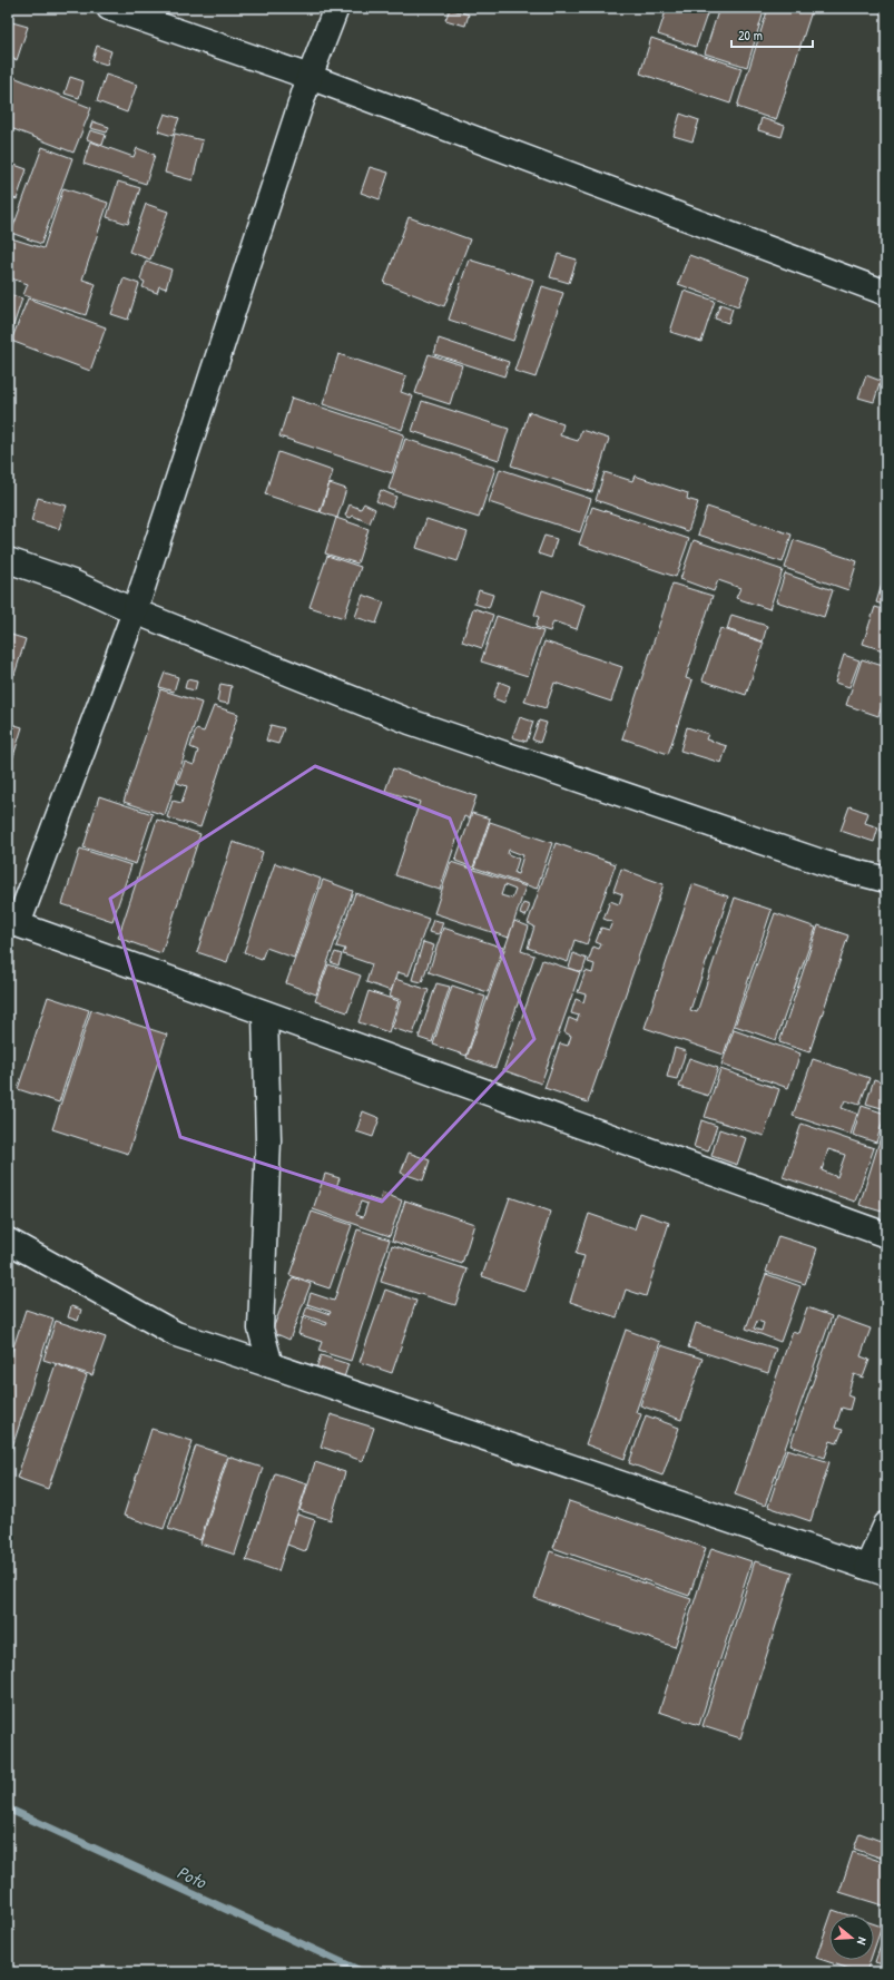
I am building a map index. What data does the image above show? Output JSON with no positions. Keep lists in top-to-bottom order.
{
  "water": ["Poto"],
  "scale_bar": "20 m",
  "north": "right"
}
